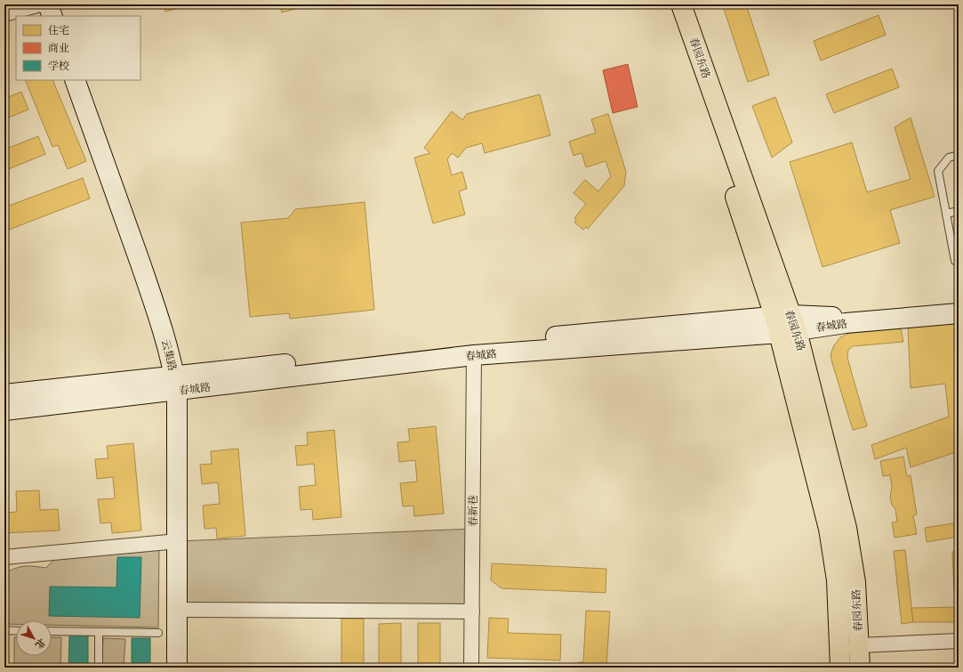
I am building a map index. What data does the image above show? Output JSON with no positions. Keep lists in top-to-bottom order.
{
  "streets": {
    "main road": ["春园东路"],
    "street": ["春城路", "云集路", "春新巷"]
  },
  "crossings": [
    ["春园东路", "春城路"],
    ["春城路", "云集路"],
    ["春城路", "春新巷"]
  ],
  "legend": ["住宅", "商业", "学校"],
  "north": "bottom right"
}
